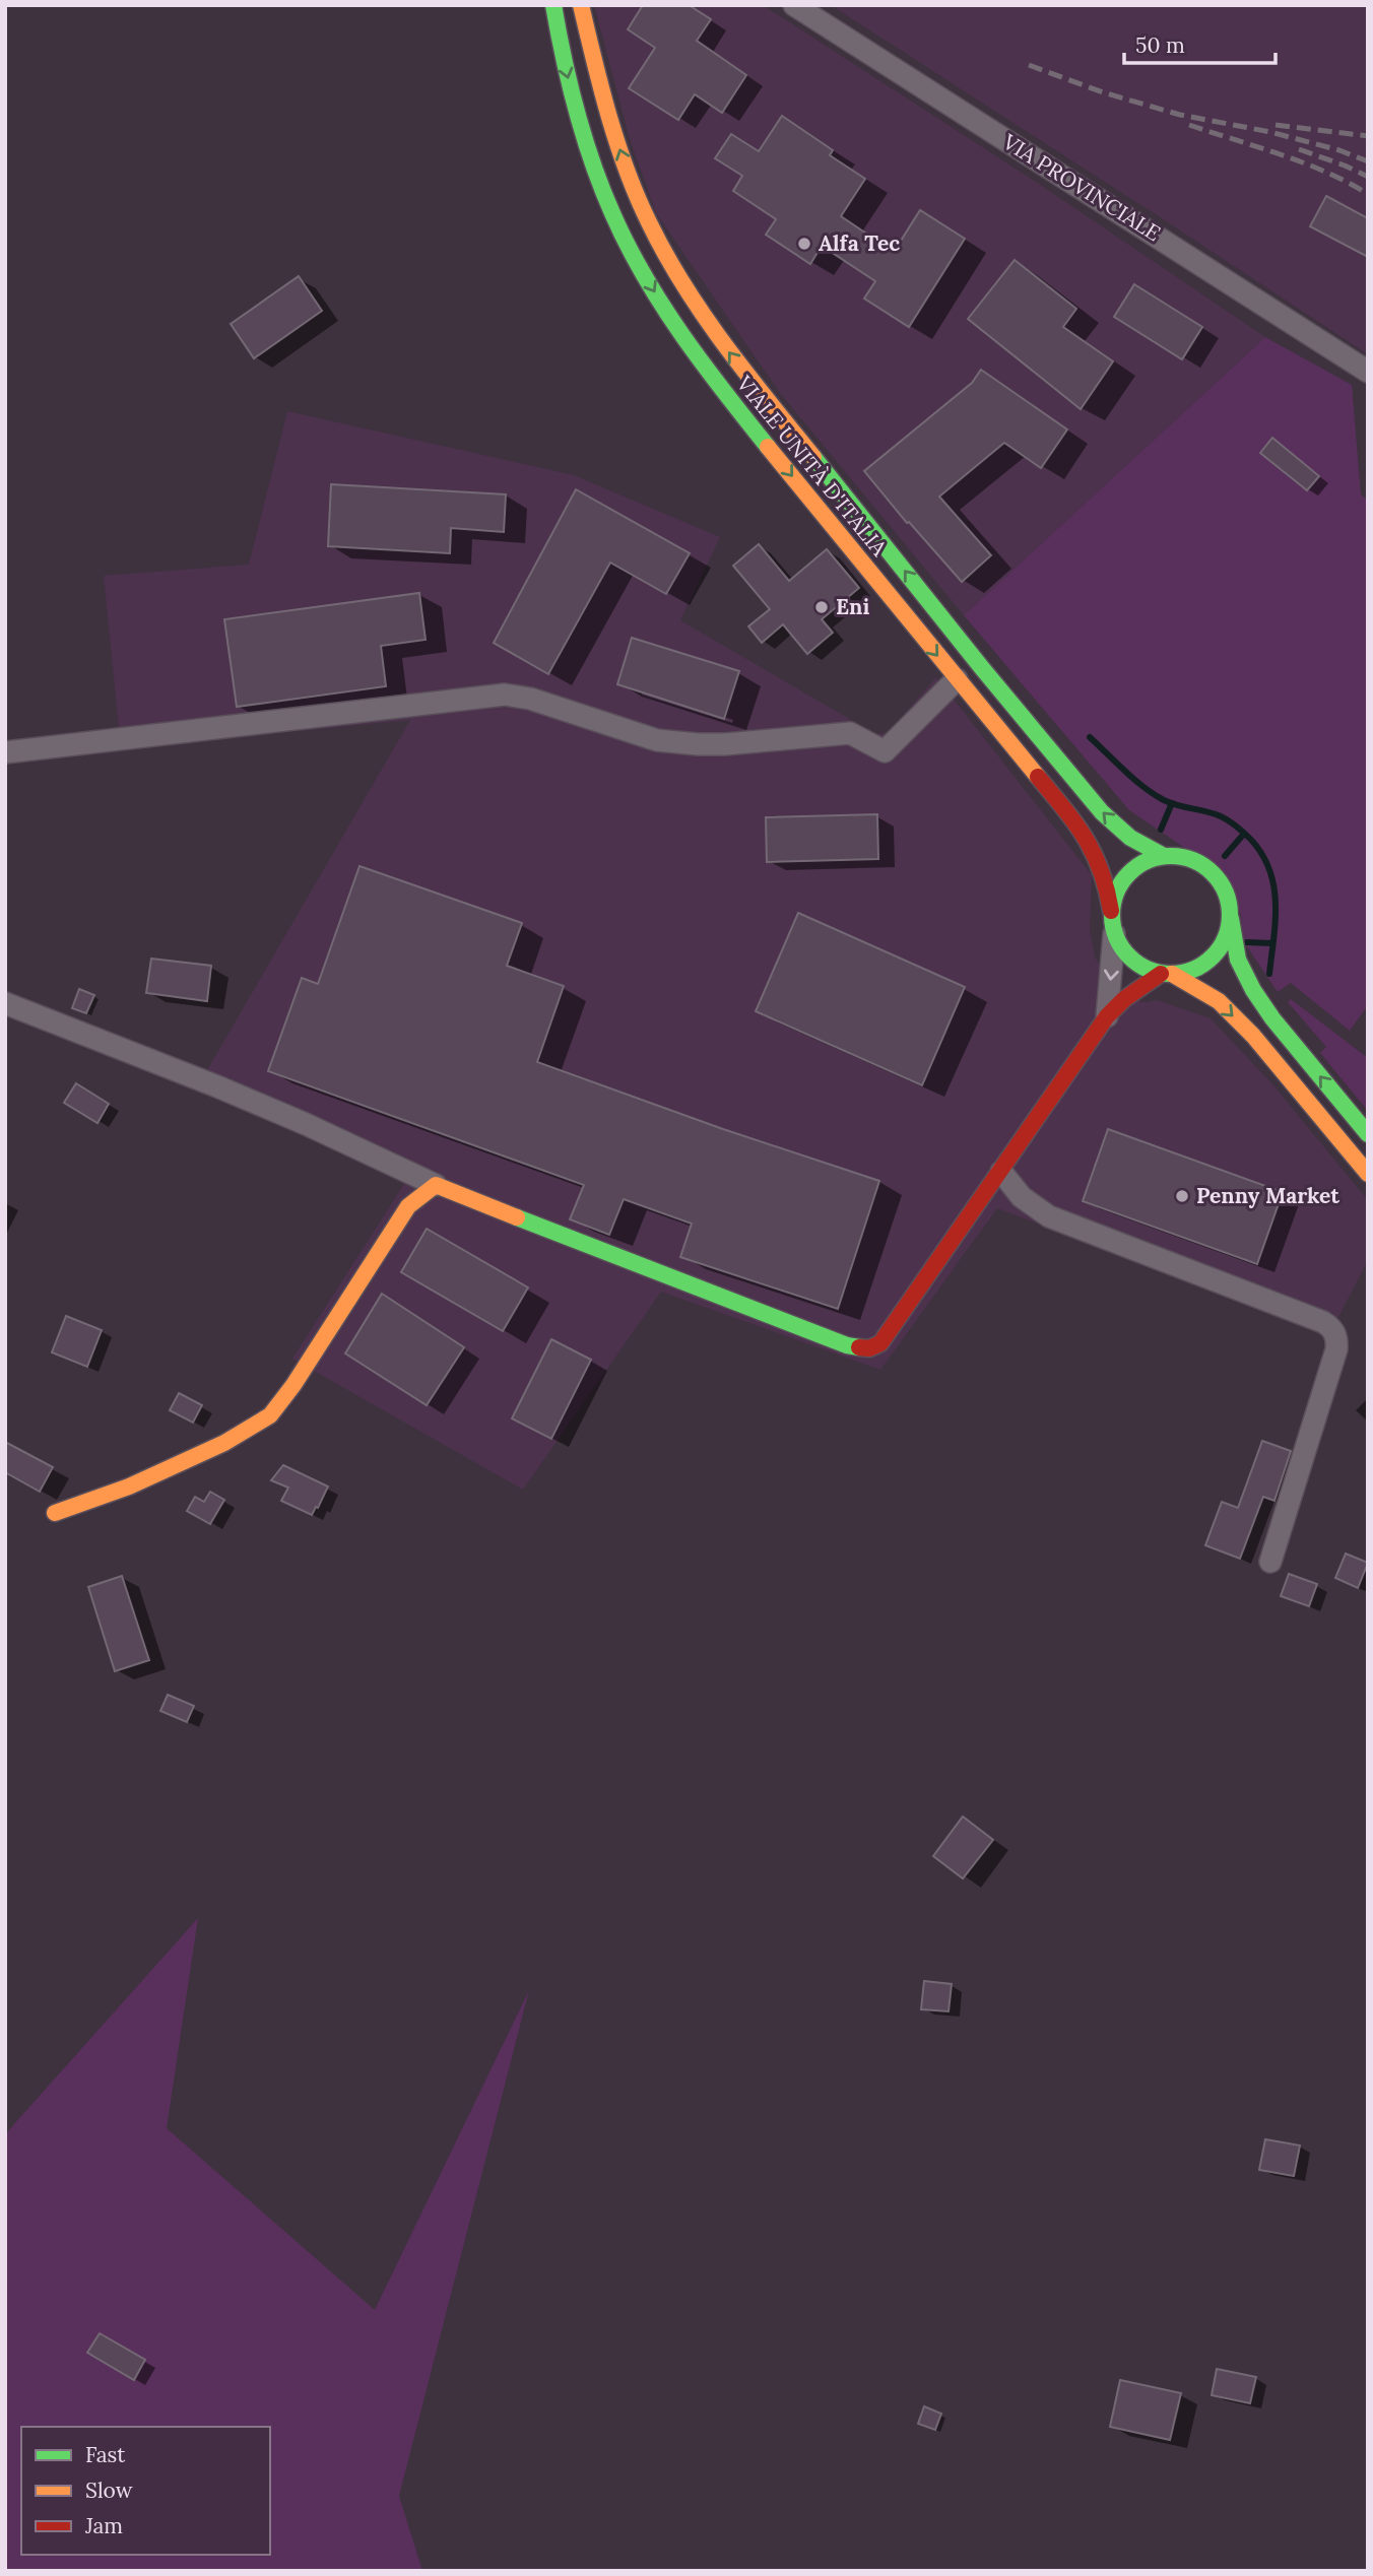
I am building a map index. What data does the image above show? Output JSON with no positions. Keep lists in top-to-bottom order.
{
  "streets": {
    "main road": ["VIALE UNITÀ D'ITALIA"],
    "street": ["VIA PROVINCIALE"]
  },
  "places": ["Alfa Tec", "Eni", "Penny Market"],
  "legend": ["Fast", "Slow", "Jam"],
  "scale_bar": "50 m"
}
